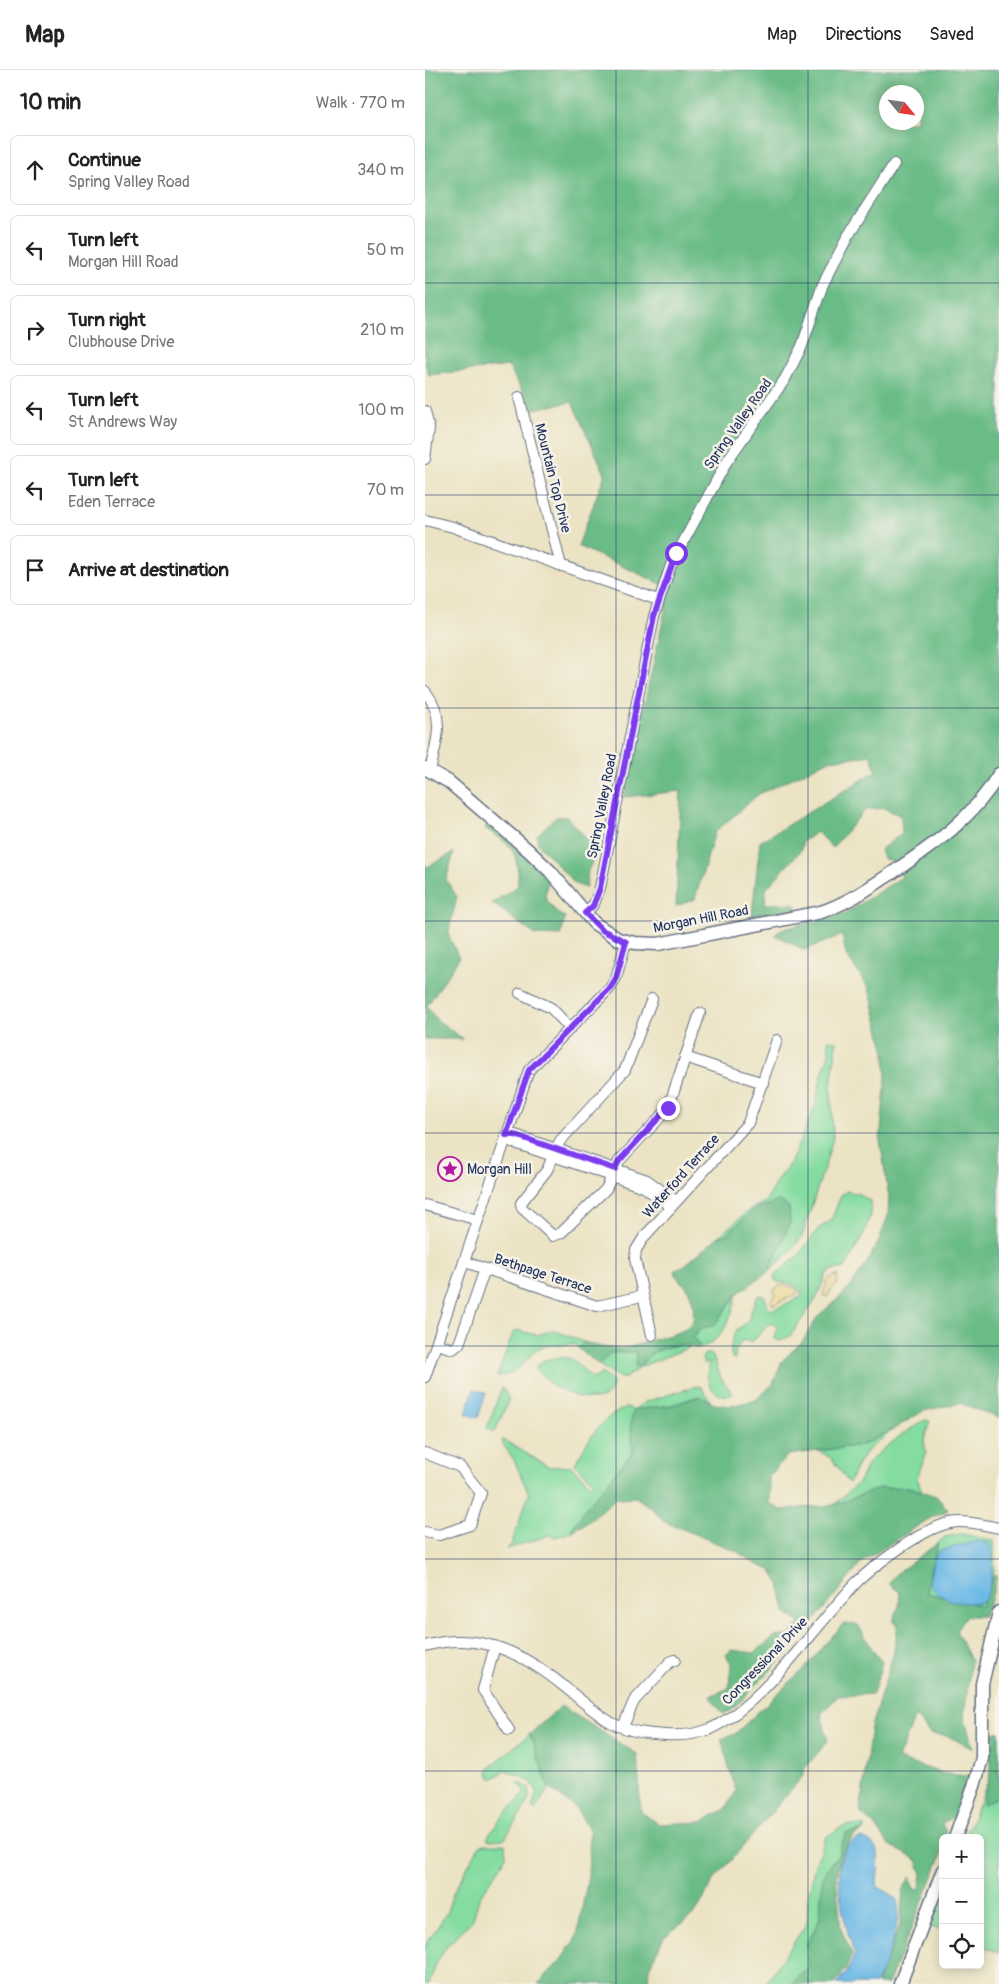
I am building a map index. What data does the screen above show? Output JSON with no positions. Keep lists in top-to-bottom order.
{
  "streets": {
    "main road": ["Morgan Hill Road"],
    "street": [
      "Spring Valley Road",
      "Mountain Top Drive",
      "Waterford Terrace",
      "Bethpage Terrace",
      "Congressional Drive"
    ]
  },
  "crossings": [
    ["Spring Valley Road", "Morgan Hill Road"],
    ["Waterford Terrace", "Bethpage Terrace"]
  ],
  "places": {
    "place": ["Morgan Hill"]
  },
  "north": "bottom right",
  "page": {
    "header": "Map",
    "nav": ["Map", "Directions", "Saved"],
    "heading": ["10 min", "Walk · 770 m"],
    "list": [
      ["Continue", "Spring Valley Road", "340 m"],
      ["Turn left", "Morgan Hill Road", "50 m"],
      ["Turn right", "Clubhouse Drive", "210 m"],
      ["Turn left", "St Andrews Way", "100 m"],
      ["Turn left", "Eden Terrace", "70 m"],
      "Arrive at destination"
    ],
    "map_buttons": ["+", "−"]
  }
}
